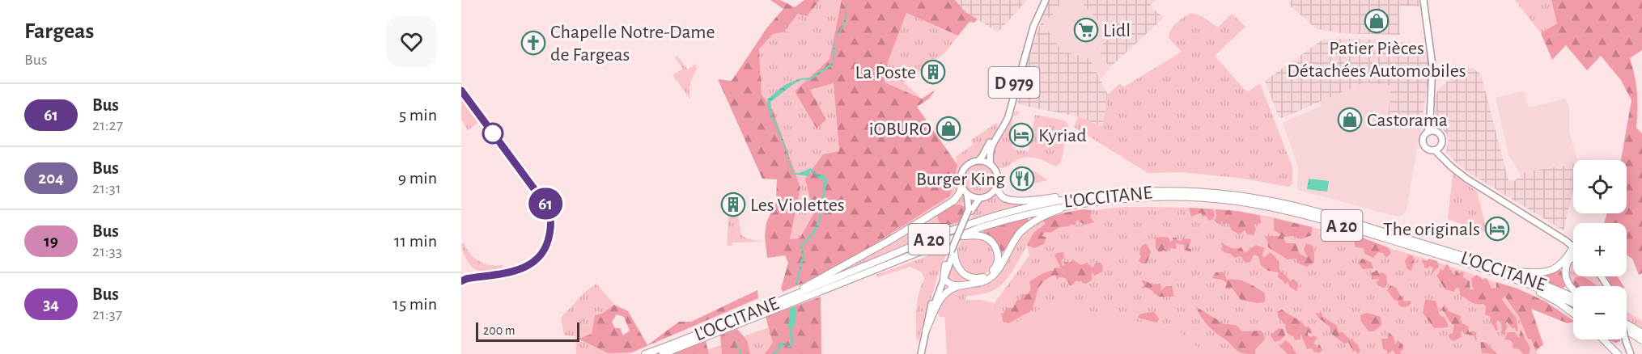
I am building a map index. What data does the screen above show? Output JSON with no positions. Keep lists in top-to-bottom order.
{
  "streets": {
    "highway": ["L'OCCITANE", "A 20"],
    "main road": ["D 979"]
  },
  "places": {
    "shop": ["Patier Pièces Détachées Automobiles", "Castorama", "iOBURO"],
    "supermarket": ["Lidl"],
    "church": ["Chapelle Notre-Dame de Fargeas"],
    "building": ["La Poste", "Les Violettes"],
    "hotel": ["Kyriad", "The originals"],
    "restaurant": ["Burger King"]
  },
  "lines": ["bus line 61"],
  "scale_bar": "200 m",
  "page": {
    "heading": ["Fargeas", "Bus"],
    "on_map": "61",
    "list": [
      {
        "mark": "61",
        "name": "Bus",
        "note": "21:27",
        "value": "5 min"
      },
      {
        "mark": "204",
        "name": "Bus",
        "note": "21:31",
        "value": "9 min"
      },
      {
        "mark": "19",
        "name": "Bus",
        "note": "21:33",
        "value": "11 min"
      },
      {
        "mark": "34",
        "name": "Bus",
        "note": "21:37",
        "value": "15 min"
      }
    ],
    "map_buttons": ["+", "−"],
    "scale": "200 m"
  }
}
